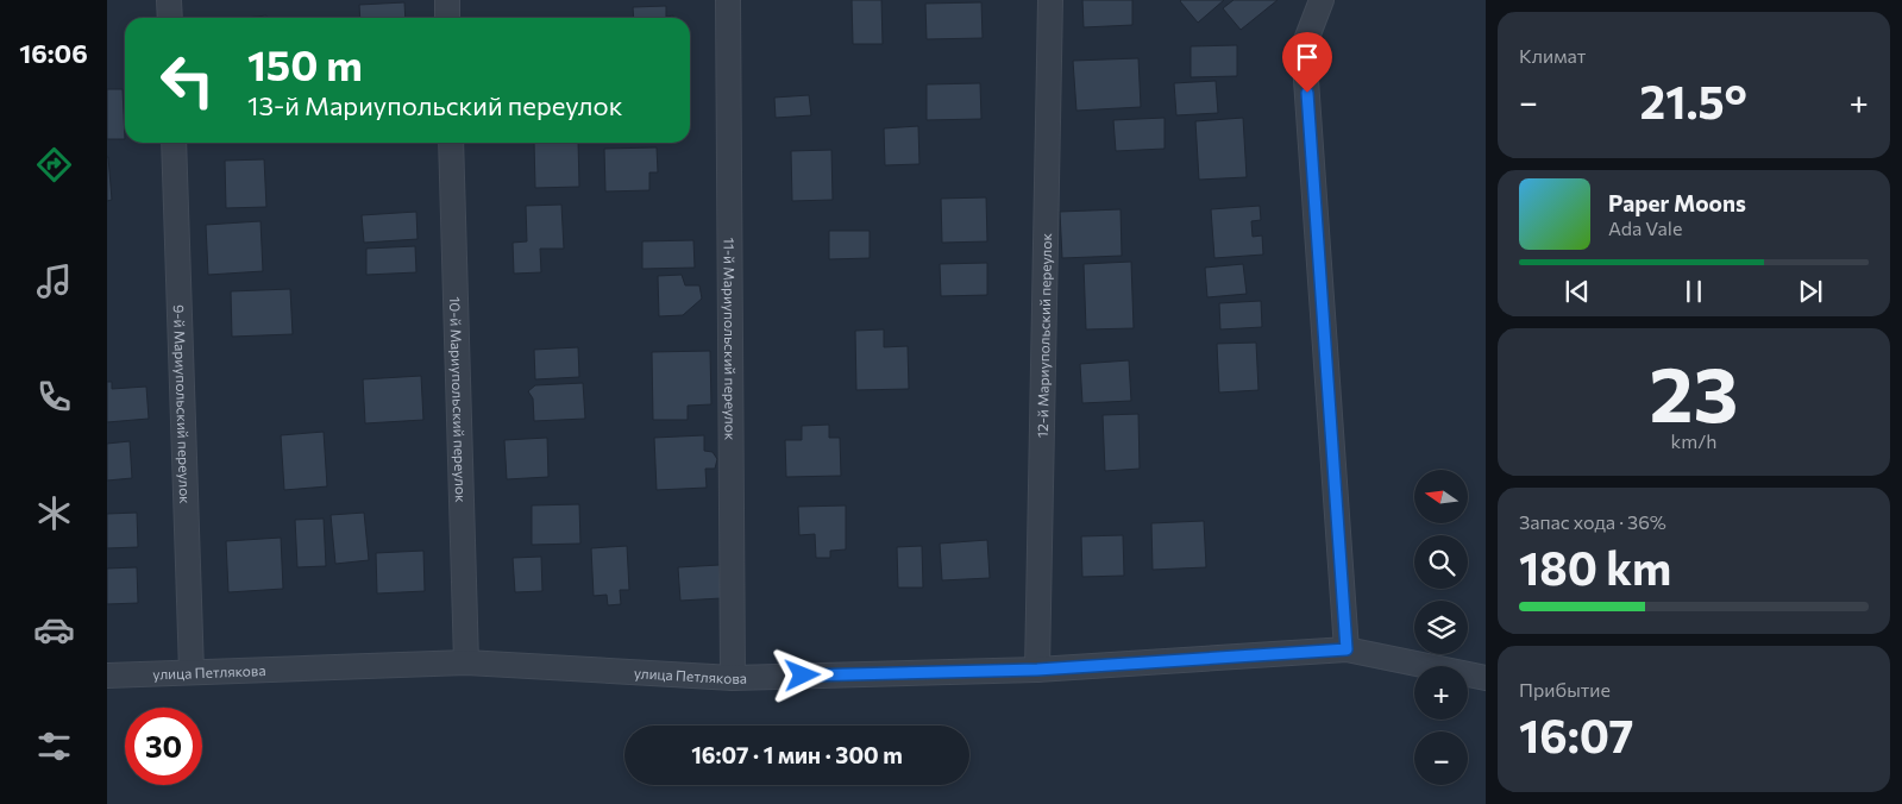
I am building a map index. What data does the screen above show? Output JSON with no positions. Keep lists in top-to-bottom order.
{
  "streets": {
    "street": [
      "12-й Мариупольский переулок",
      "11-й Мариупольский переулок",
      "10-й Мариупольский переулок",
      "9-й Мариупольский переулок",
      "улица Петлякова"
    ]
  },
  "crossings": [
    ["12-й Мариупольский переулок", "улица Петлякова"],
    ["11-й Мариупольский переулок", "улица Петлякова"],
    ["10-й Мариупольский переулок", "улица Петлякова"],
    ["9-й Мариупольский переулок", "улица Петлякова"]
  ],
  "north": "left",
  "page": {
    "tabs": "16:06",
    "tile": [
      "Климат",
      ["23", "km/h"],
      ["Запас хода · 36%", "180 km"],
      ["Прибытие", "16:07"]
    ],
    "turn": ["150 m", "13-й Мариупольский переулок"],
    "heat": ["−", "21.5°", "+"],
    "song": ["Paper Moons", "Ada Vale"],
    "map_buttons": ["+", "−"],
    "limit": "30",
    "trip": "16:07 · 1 мин · 300 m"
  }
}
